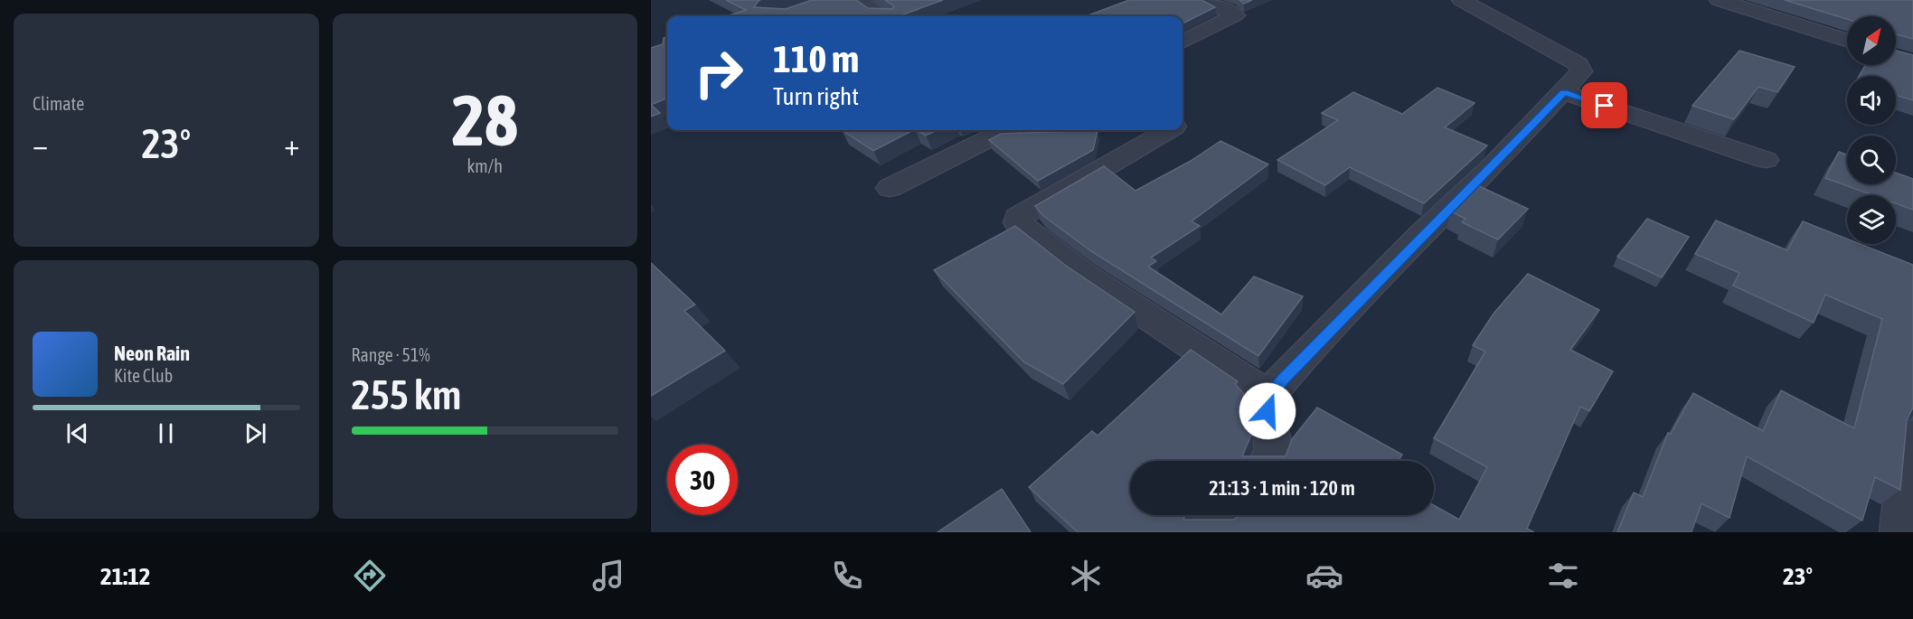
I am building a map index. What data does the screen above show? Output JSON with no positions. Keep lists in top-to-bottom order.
{
  "north": "top right",
  "page": {
    "tile": [
      "Climate",
      ["28", "km/h"],
      ["Range · 51%", "255 km"]
    ],
    "turn": ["110 m", "Turn right"],
    "heat": ["−", "23°", "+"],
    "song": ["Neon Rain", "Kite Club"],
    "limit": "30",
    "trip": "21:13 · 1 min · 120 m",
    "tabs": ["21:12", "23°"]
  }
}
